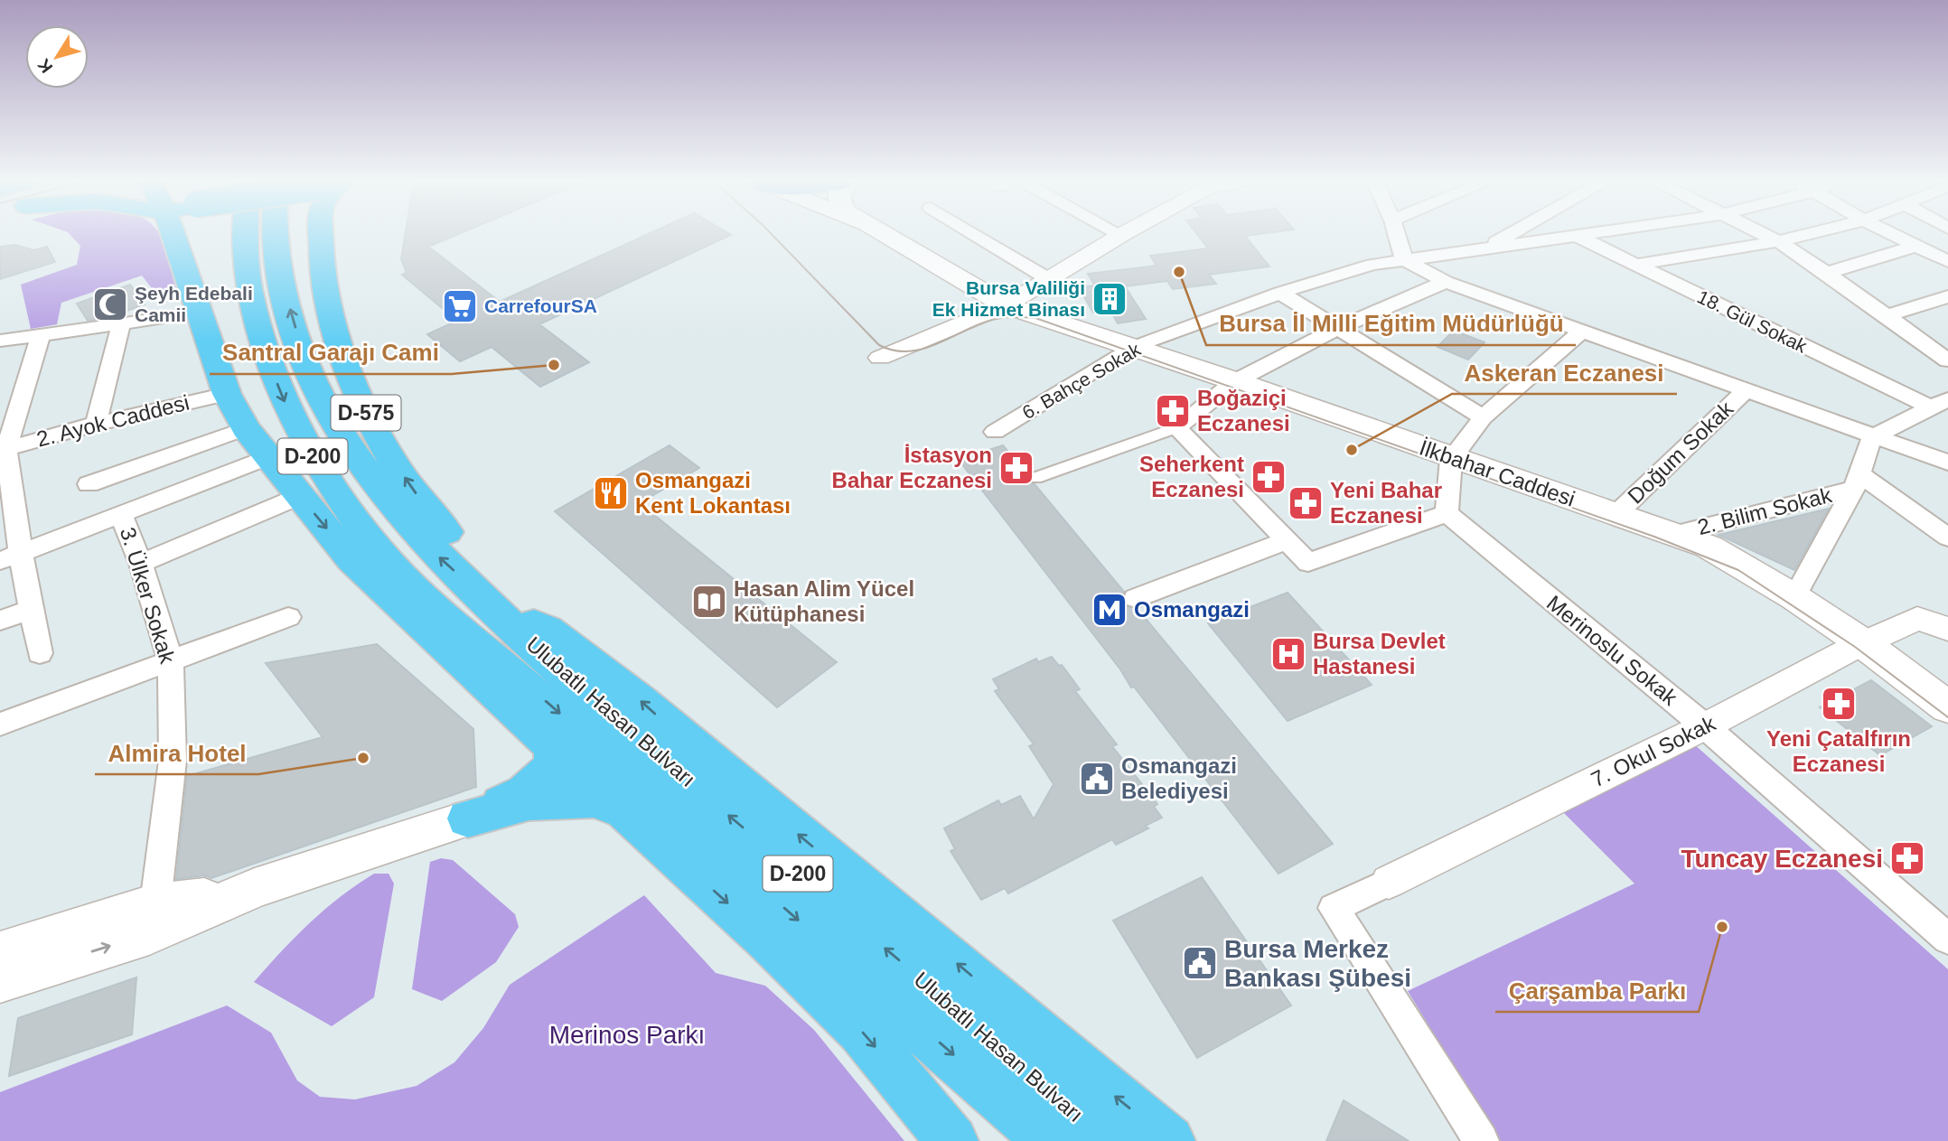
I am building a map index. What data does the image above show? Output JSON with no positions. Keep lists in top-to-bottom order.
{
  "streets": {
    "highway": ["D-575", "D-200", "Ulubatlı Hasan Bulvarı"],
    "main road": ["İlkbahar Caddesi"],
    "street": [
      "18. Gül Sokak",
      "6. Bahçe Sokak",
      "2. Ayok Caddesi",
      "Doğum Sokak",
      "2. Bilim Sokak",
      "3. Ülker Sokak",
      "Merinoslu Sokak",
      "7. Okul Sokak"
    ]
  },
  "crossings": [
    ["18. Gül Sokak", "6. Bahçe Sokak"],
    ["6. Bahçe Sokak", "İlkbahar Caddesi"],
    ["D-575", "Ulubatlı Hasan Bulvarı"],
    ["Doğum Sokak", "İlkbahar Caddesi"],
    ["İlkbahar Caddesi", "2. Bilim Sokak"],
    ["İlkbahar Caddesi", "7. Okul Sokak"],
    ["Merinoslu Sokak", "7. Okul Sokak"]
  ],
  "parks": ["Merinos Parkı"],
  "places": {
    "other": [
      "Bursa İl Milli Eğitim Müdürlüğü",
      "Santral Garajı Cami",
      "Askeran Eczanesi",
      "Almira Hotel",
      "Çarşamba Parkı"
    ],
    "building": ["Bursa Valiliği Ek Hizmet Binası"],
    "mosque": ["Şeyh Edebali Camii"],
    "supermarket": ["CarrefourSA"],
    "pharmacy": [
      "Boğaziçi Eczanesi",
      "İstasyon Bahar Eczanesi",
      "Seherkent Eczanesi",
      "Yeni Bahar Eczanesi",
      "Yeni Çatalfırın Eczanesi",
      "Tuncay Eczanesi"
    ],
    "restaurant": ["Osmangazi Kent Lokantası"],
    "library": ["Hasan Alim Yücel Kütüphanesi"],
    "metro station": ["Osmangazi"],
    "hospital": ["Bursa Devlet Hastanesi"],
    "public building": ["Osmangazi Belediyesi", "Bursa Merkez Bankası Şübesi"]
  },
  "north": "bottom left"
}
